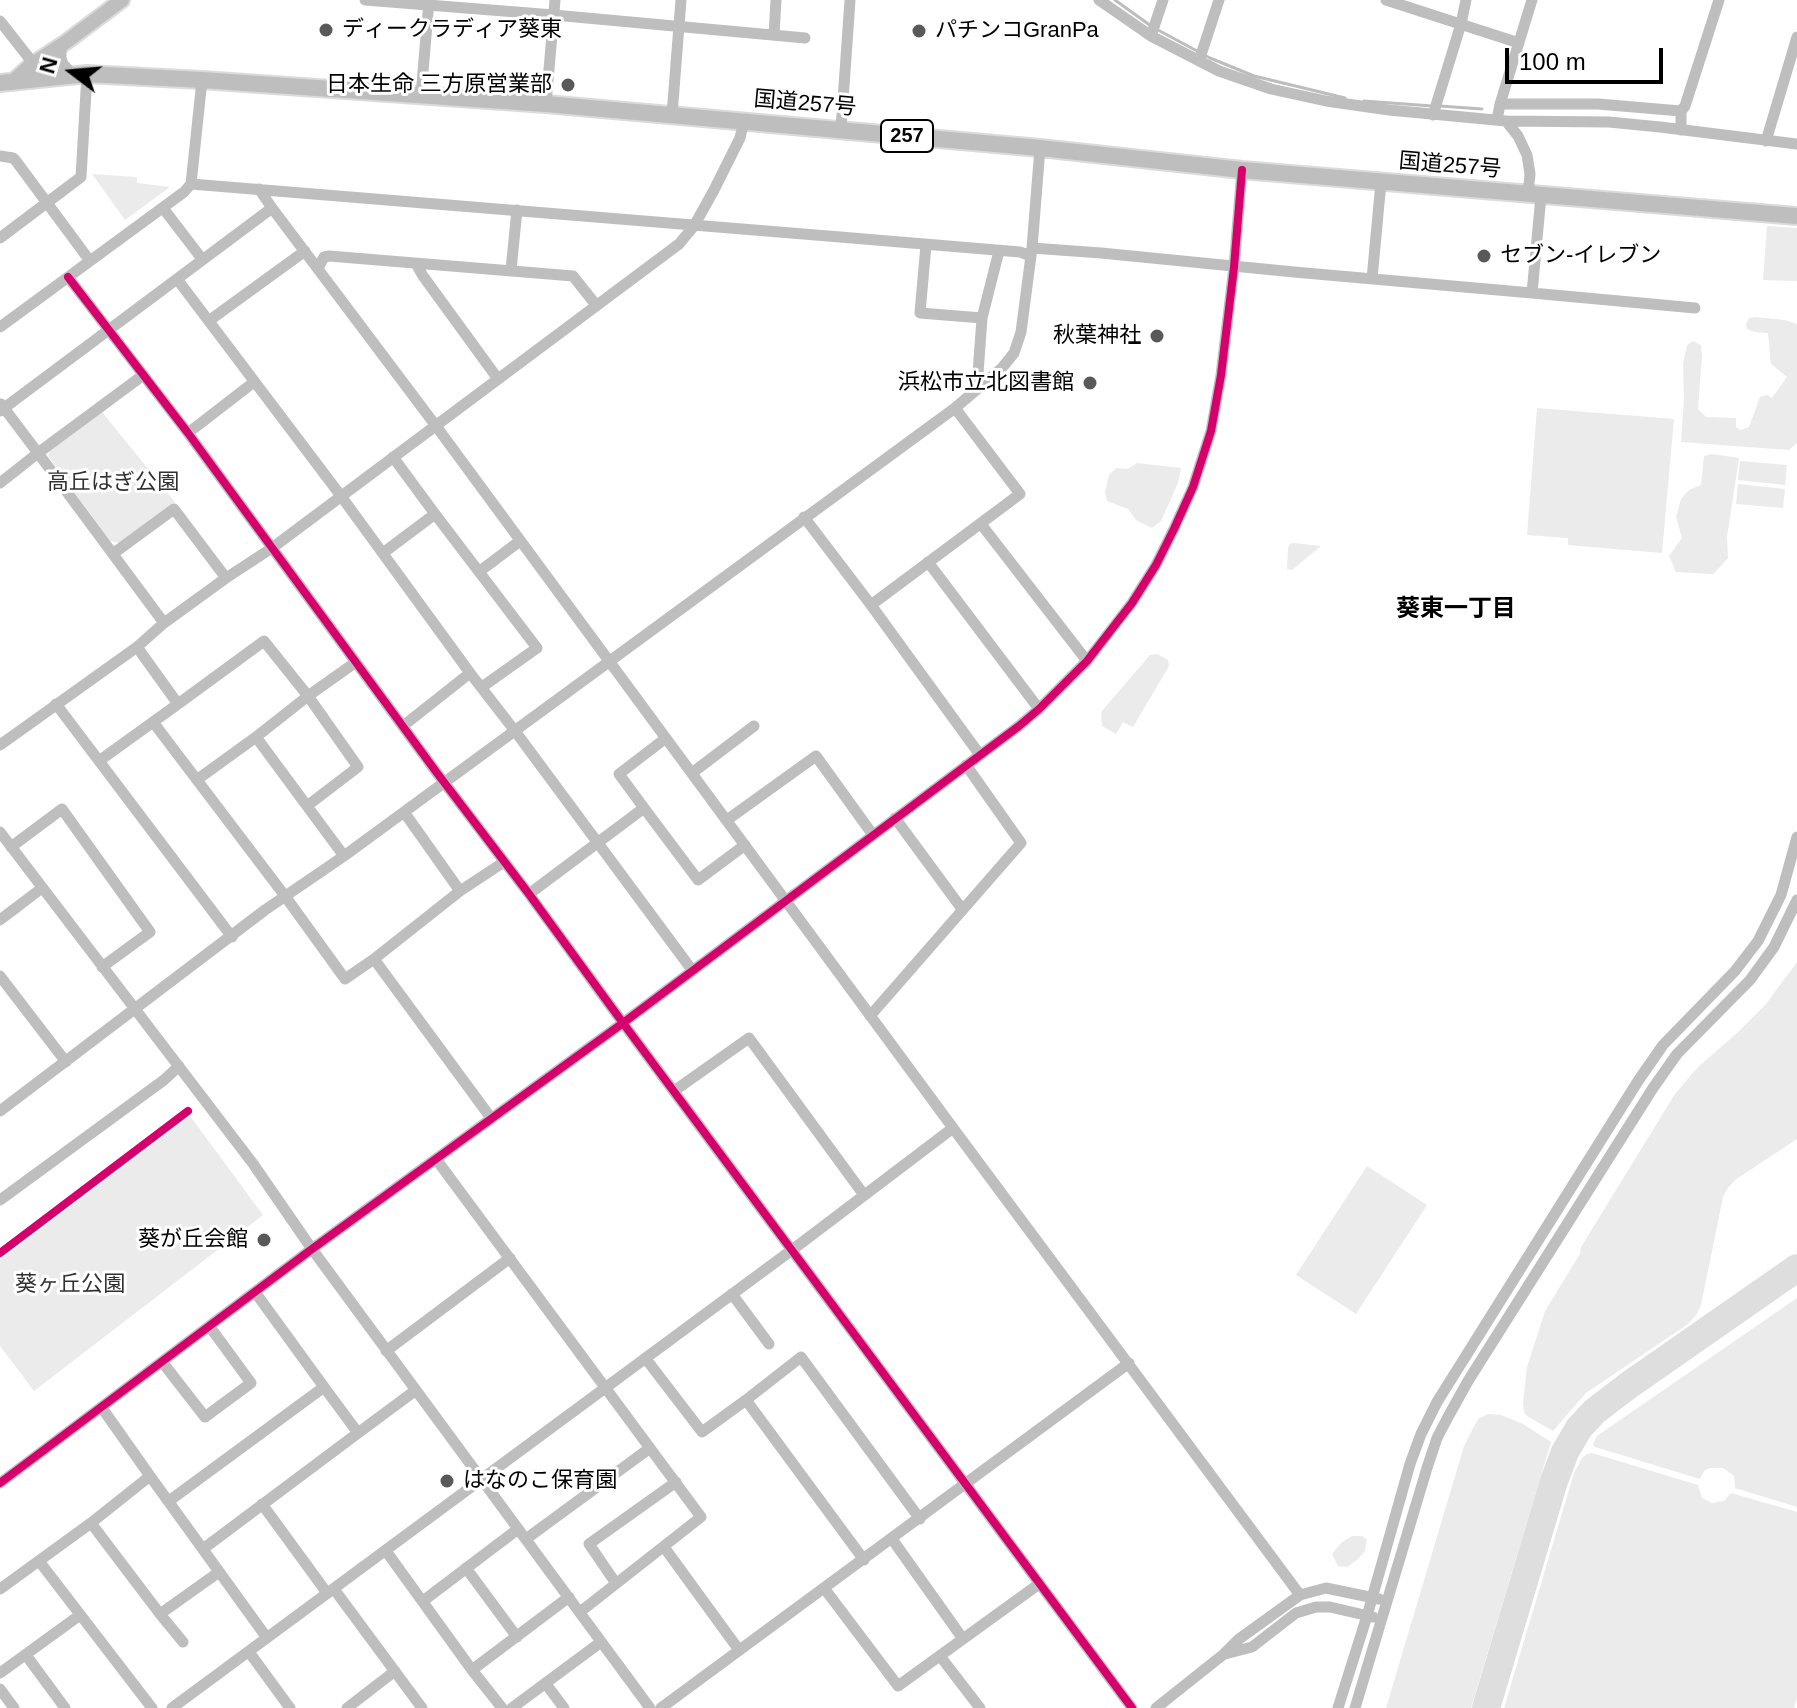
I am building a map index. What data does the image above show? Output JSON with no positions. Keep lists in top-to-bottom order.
{
  "streets": {
    "highway": ["国道257号", "257"]
  },
  "districts": ["葵東一丁目"],
  "parks": ["高丘はぎ公園", "葵ヶ丘公園"],
  "places": [
    "ディークラディア葵東",
    "パチンコGranPa",
    "日本生命 三方原営業部",
    "セブン-イレブン",
    "秋葉神社",
    "浜松市立北図書館",
    "葵が丘会館",
    "はなのこ保育園"
  ],
  "scale_bar": "100 m",
  "north": "left"
}
